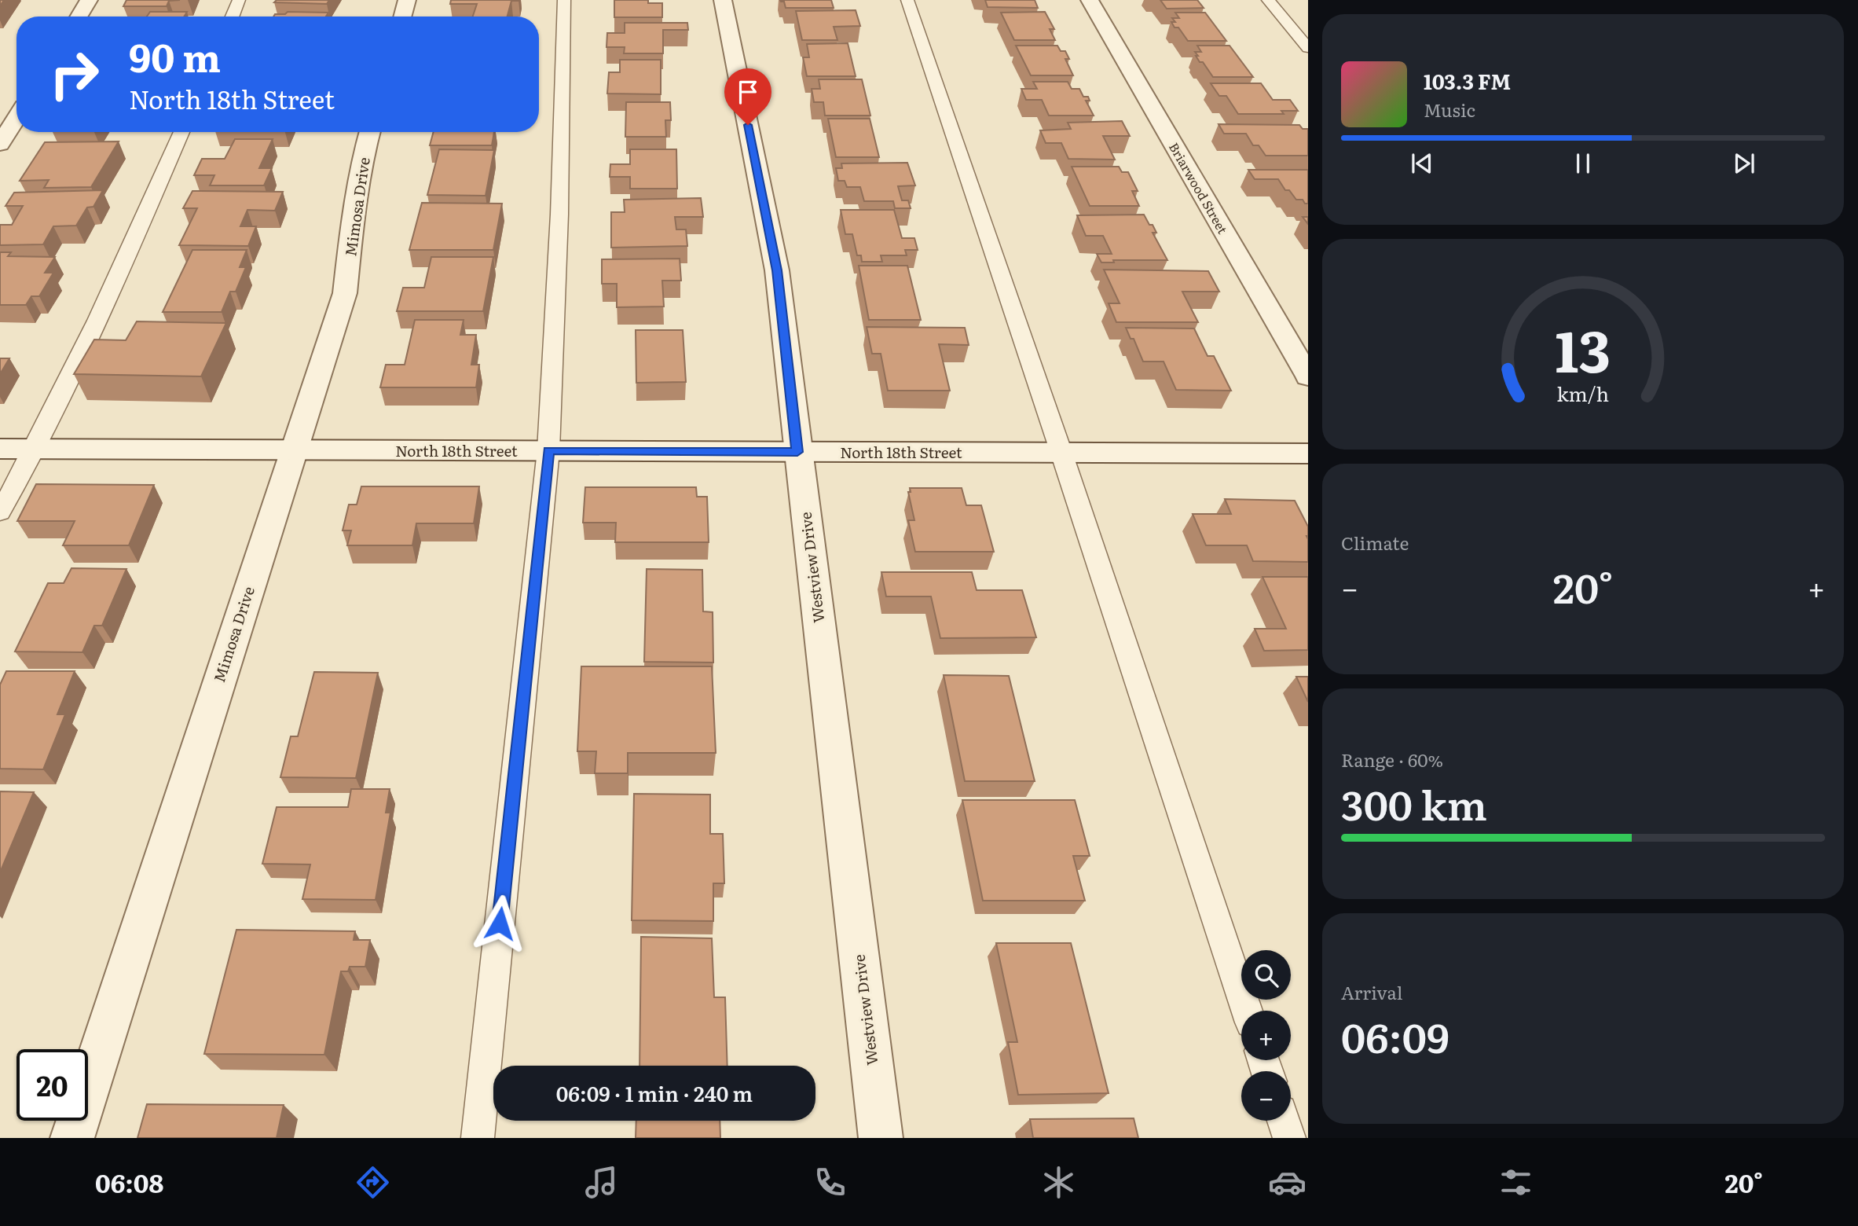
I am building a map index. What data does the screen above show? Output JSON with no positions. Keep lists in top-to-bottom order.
{
  "streets": {
    "street": [
      "Briarwood Street",
      "Mimosa Drive",
      "North 18th Street",
      "Westview Drive"
    ]
  },
  "crossings": [
    ["Mimosa Drive", "North 18th Street"],
    ["North 18th Street", "Westview Drive"]
  ],
  "page": {
    "turn": ["90 m", "North 18th Street"],
    "song": ["103.3 FM", "Music"],
    "tile": [
      "Climate",
      ["Range · 60%", "300 km"],
      ["Arrival", "06:09"]
    ],
    "heat": ["−", "20°", "+"],
    "map_buttons": ["+", "−"],
    "limit": "20",
    "trip": "06:09 · 1 min · 240 m",
    "tabs": ["06:08", "20°"],
    "gauge": ["13", "km/h"]
  }
}
